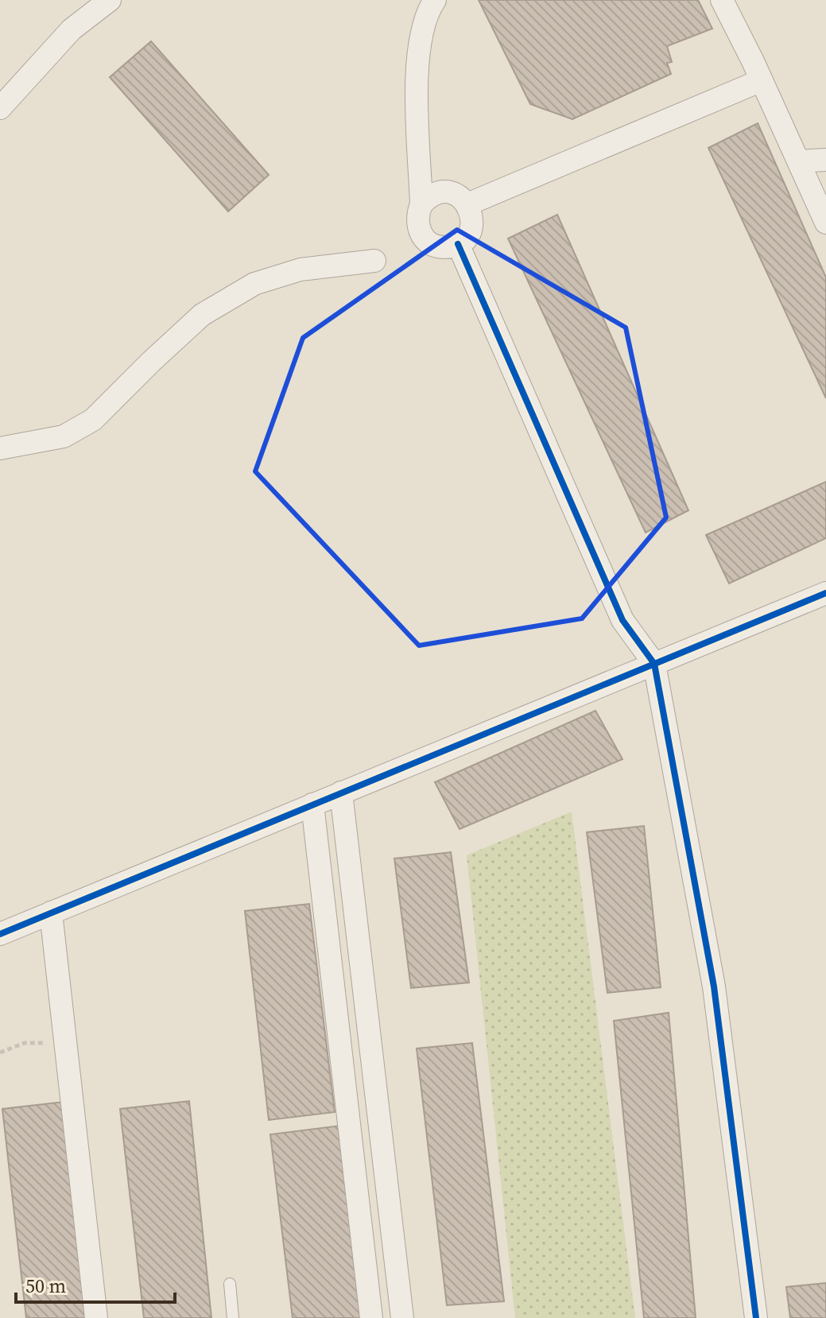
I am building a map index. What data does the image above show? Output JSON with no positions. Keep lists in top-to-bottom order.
{
  "scale_bar": "50 m"
}
